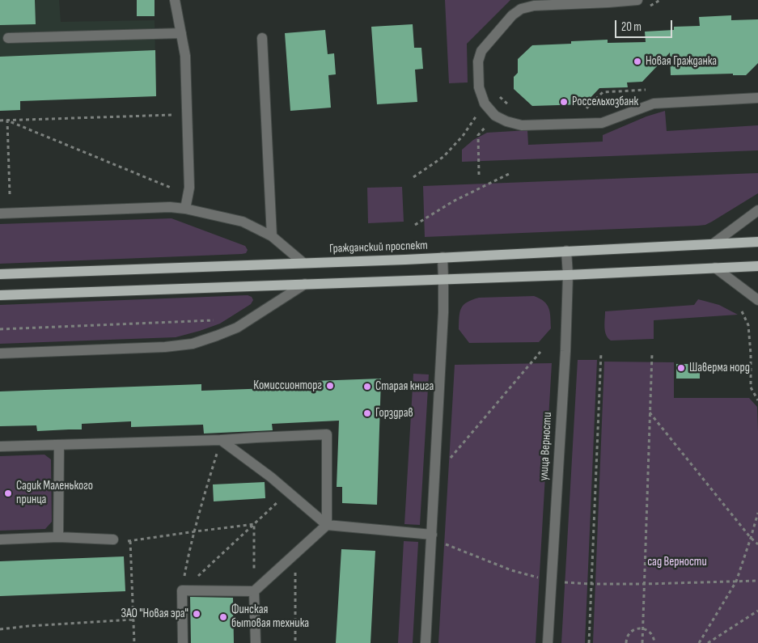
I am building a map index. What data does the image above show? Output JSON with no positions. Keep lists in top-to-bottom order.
{
  "streets": {
    "main road": ["Гражданский проспект"],
    "street": ["улица Верности"]
  },
  "crossings": [
    ["Гражданский проспект", "улица Верности"]
  ],
  "parks": ["сад Верности"],
  "places": [
    "Новая Гражданка",
    "Россельхозбанк",
    "Шаверма норд",
    "Комиссионторг",
    "Старая книга",
    "Горздрав",
    "Садик Маленького принца",
    "ЗАО \"Новая эра\"",
    "Финская бытовая техника"
  ],
  "scale_bar": "20 m"
}
